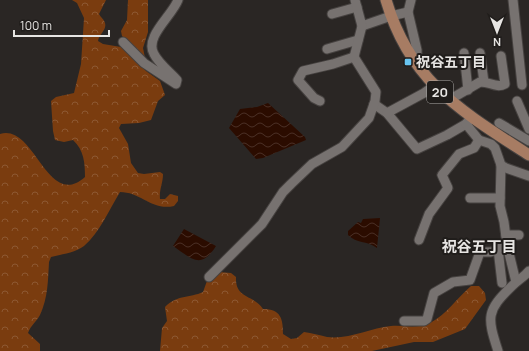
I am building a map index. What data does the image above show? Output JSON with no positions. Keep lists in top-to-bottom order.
{
  "streets": {
    "main road": ["20"]
  },
  "districts": ["祝谷五丁目"],
  "places": {
    "transit": ["祝谷五丁目"]
  },
  "scale_bar": "100 m",
  "north": "bottom"
}
